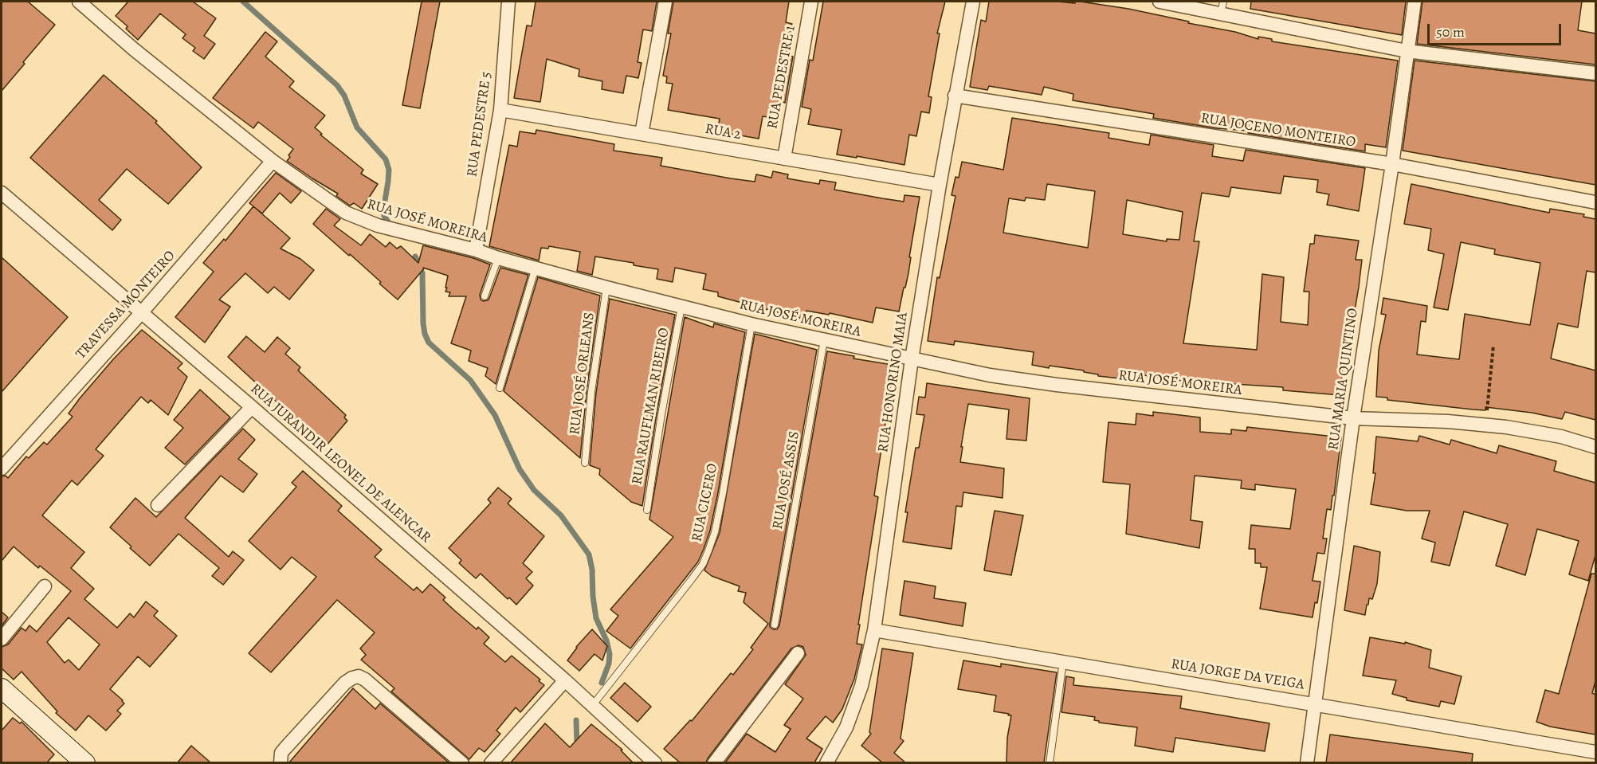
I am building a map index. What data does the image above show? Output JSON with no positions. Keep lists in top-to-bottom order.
{
  "streets": {
    "street": [
      "RUA PEDESTRE 1",
      "RUA PEDESTRE 5",
      "RUA JOCENO MONTEIRO",
      "RUA 2",
      "RUA JOSÉ MOREIRA",
      "TRAVESSA MONTEIRO",
      "RUA MARIA QUINTINO",
      "RUA HONORINO MAIA",
      "RUA JURANDIR LEONEL DE ALENCAR",
      "RUA JORGE DA VEIGA"
    ],
    "lane": [
      "RUA JOSÉ ORLEANS",
      "RUA RAUFLMAN RIBEIRO",
      "RUA JOSÉ ASSIS",
      "RUA CICERO"
    ]
  },
  "crossings": [
    ["RUA PEDESTRE 1", "RUA 2"],
    ["RUA PEDESTRE 5", "RUA 2"],
    ["RUA PEDESTRE 5", "RUA JOSÉ MOREIRA"],
    ["RUA JOCENO MONTEIRO", "RUA MARIA QUINTINO"],
    ["RUA JOCENO MONTEIRO", "RUA HONORINO MAIA"],
    ["RUA 2", "RUA HONORINO MAIA"],
    ["RUA JOSÉ MOREIRA", "TRAVESSA MONTEIRO"],
    ["RUA JOSÉ MOREIRA", "RUA JOSÉ ORLEANS"],
    ["RUA JOSÉ MOREIRA", "RUA MARIA QUINTINO"],
    ["RUA JOSÉ MOREIRA", "RUA HONORINO MAIA"],
    ["RUA JOSÉ MOREIRA", "RUA RAUFLMAN RIBEIRO"],
    ["RUA JOSÉ MOREIRA", "RUA JOSÉ ASSIS"],
    ["RUA JOSÉ MOREIRA", "RUA CICERO"],
    ["TRAVESSA MONTEIRO", "RUA JURANDIR LEONEL DE ALENCAR"],
    ["RUA MARIA QUINTINO", "RUA JORGE DA VEIGA"],
    ["RUA HONORINO MAIA", "RUA JORGE DA VEIGA"],
    ["RUA JURANDIR LEONEL DE ALENCAR", "RUA CICERO"]
  ],
  "scale_bar": "50 m"
}
